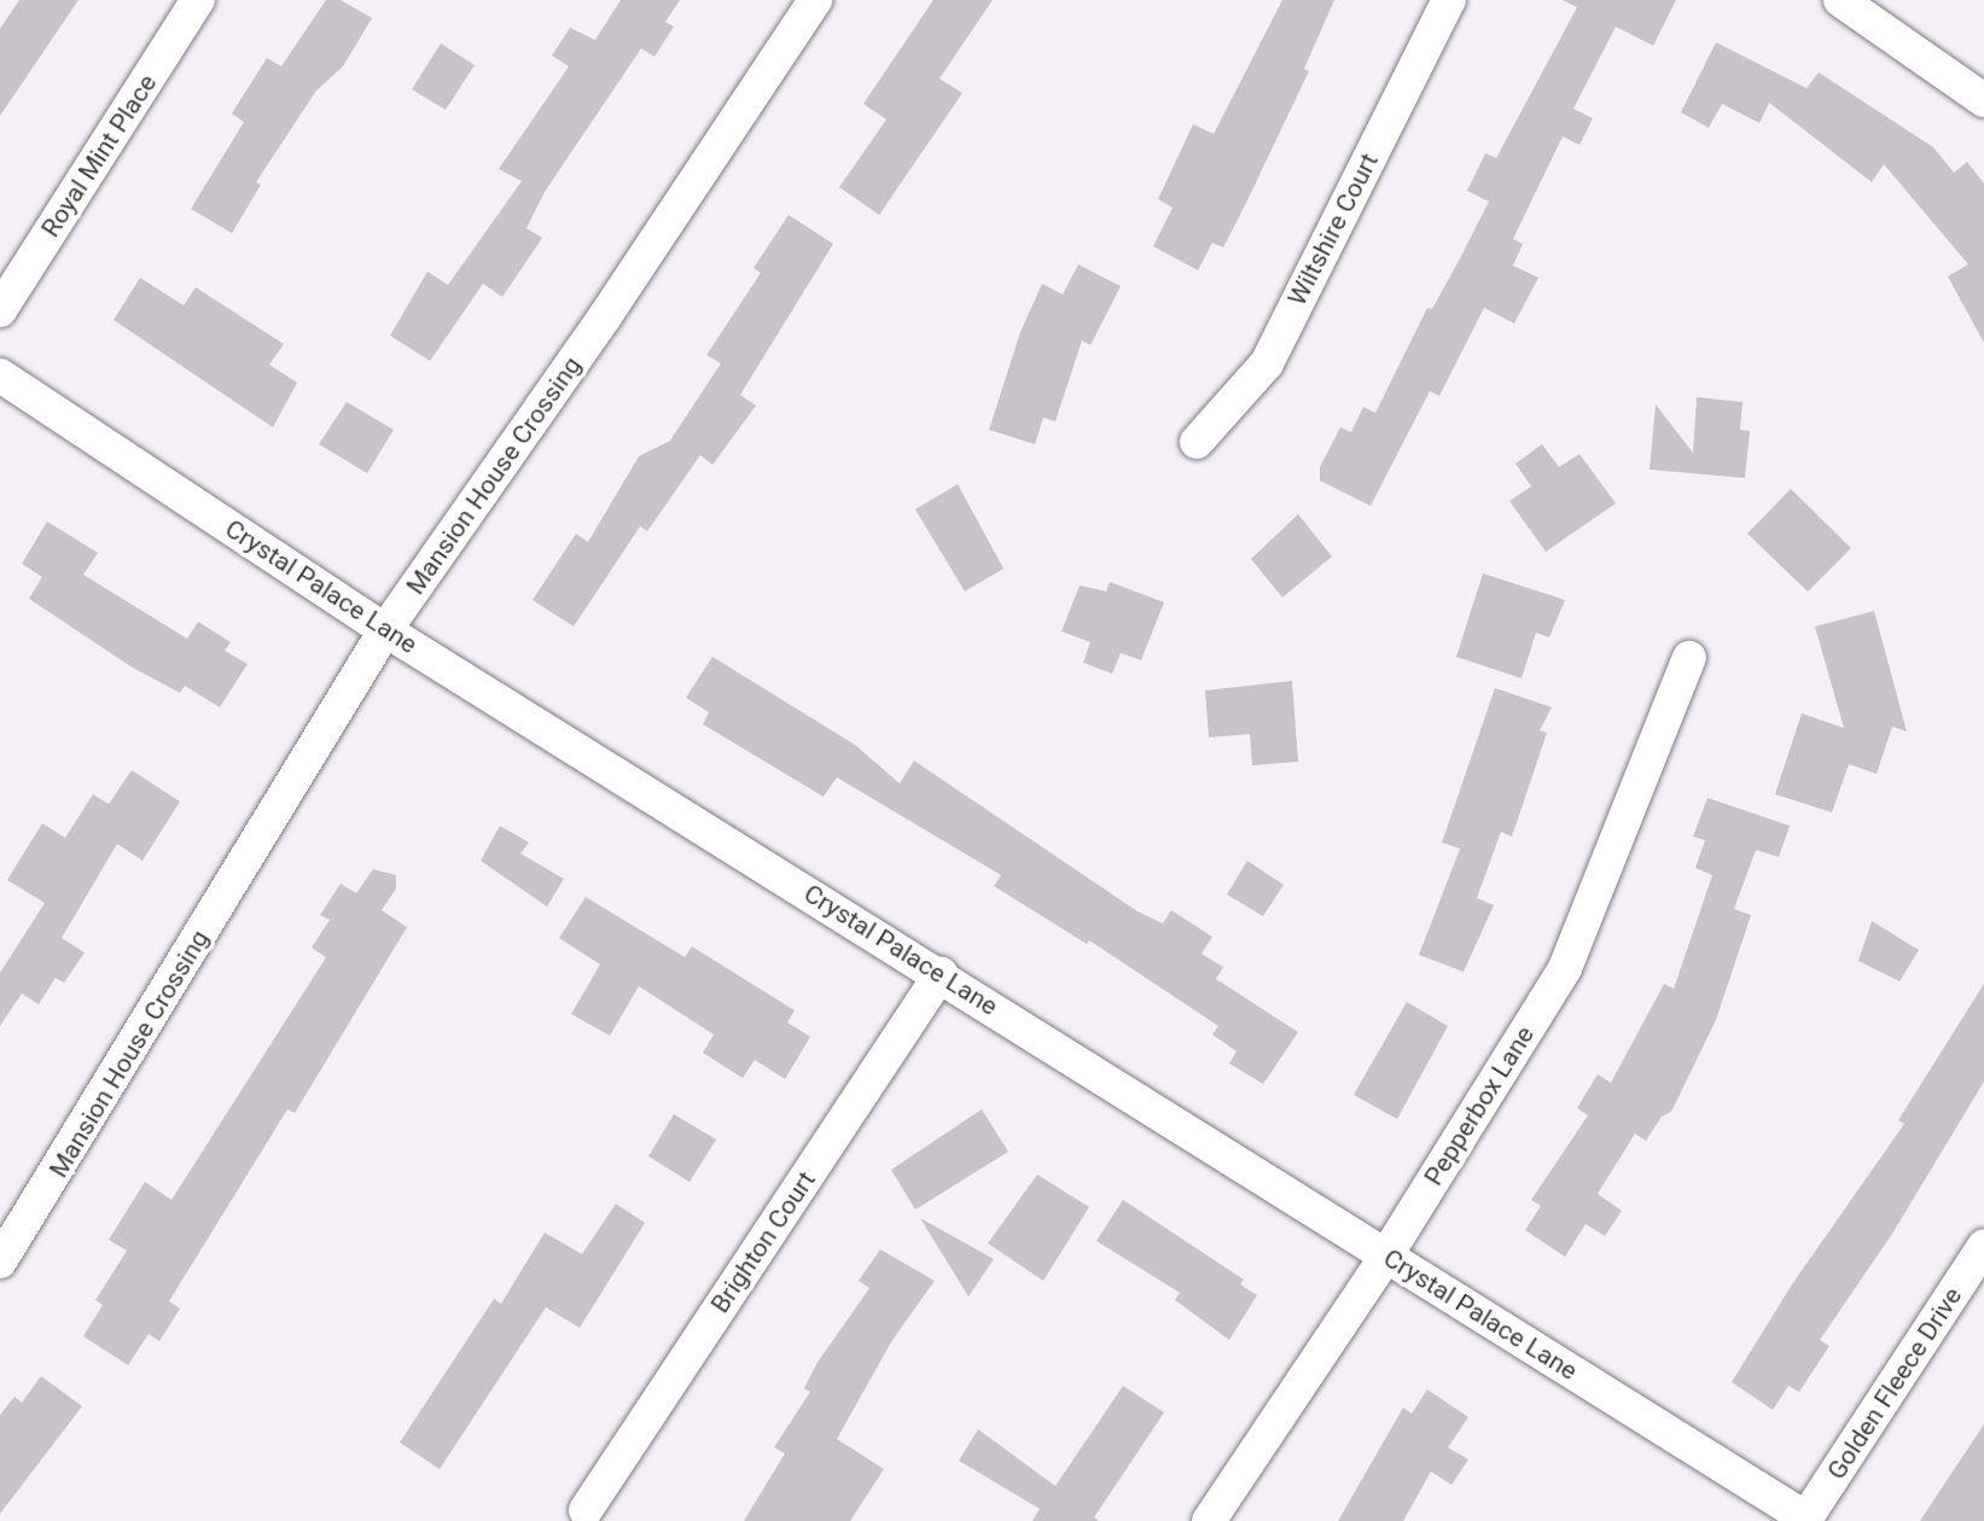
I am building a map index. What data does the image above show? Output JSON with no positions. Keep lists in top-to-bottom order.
{
  "streets": {
    "street": [
      "Royal Mint Place",
      "Wiltshire Court",
      "Mansion House Crossing",
      "Crystal Palace Lane",
      "Pepperbox Lane",
      "Brighton Court",
      "Golden Fleece Drive"
    ]
  },
  "crossings": [
    ["Mansion House Crossing", "Crystal Palace Lane"],
    ["Crystal Palace Lane", "Pepperbox Lane"],
    ["Crystal Palace Lane", "Brighton Court"],
    ["Crystal Palace Lane", "Golden Fleece Drive"]
  ]
}
